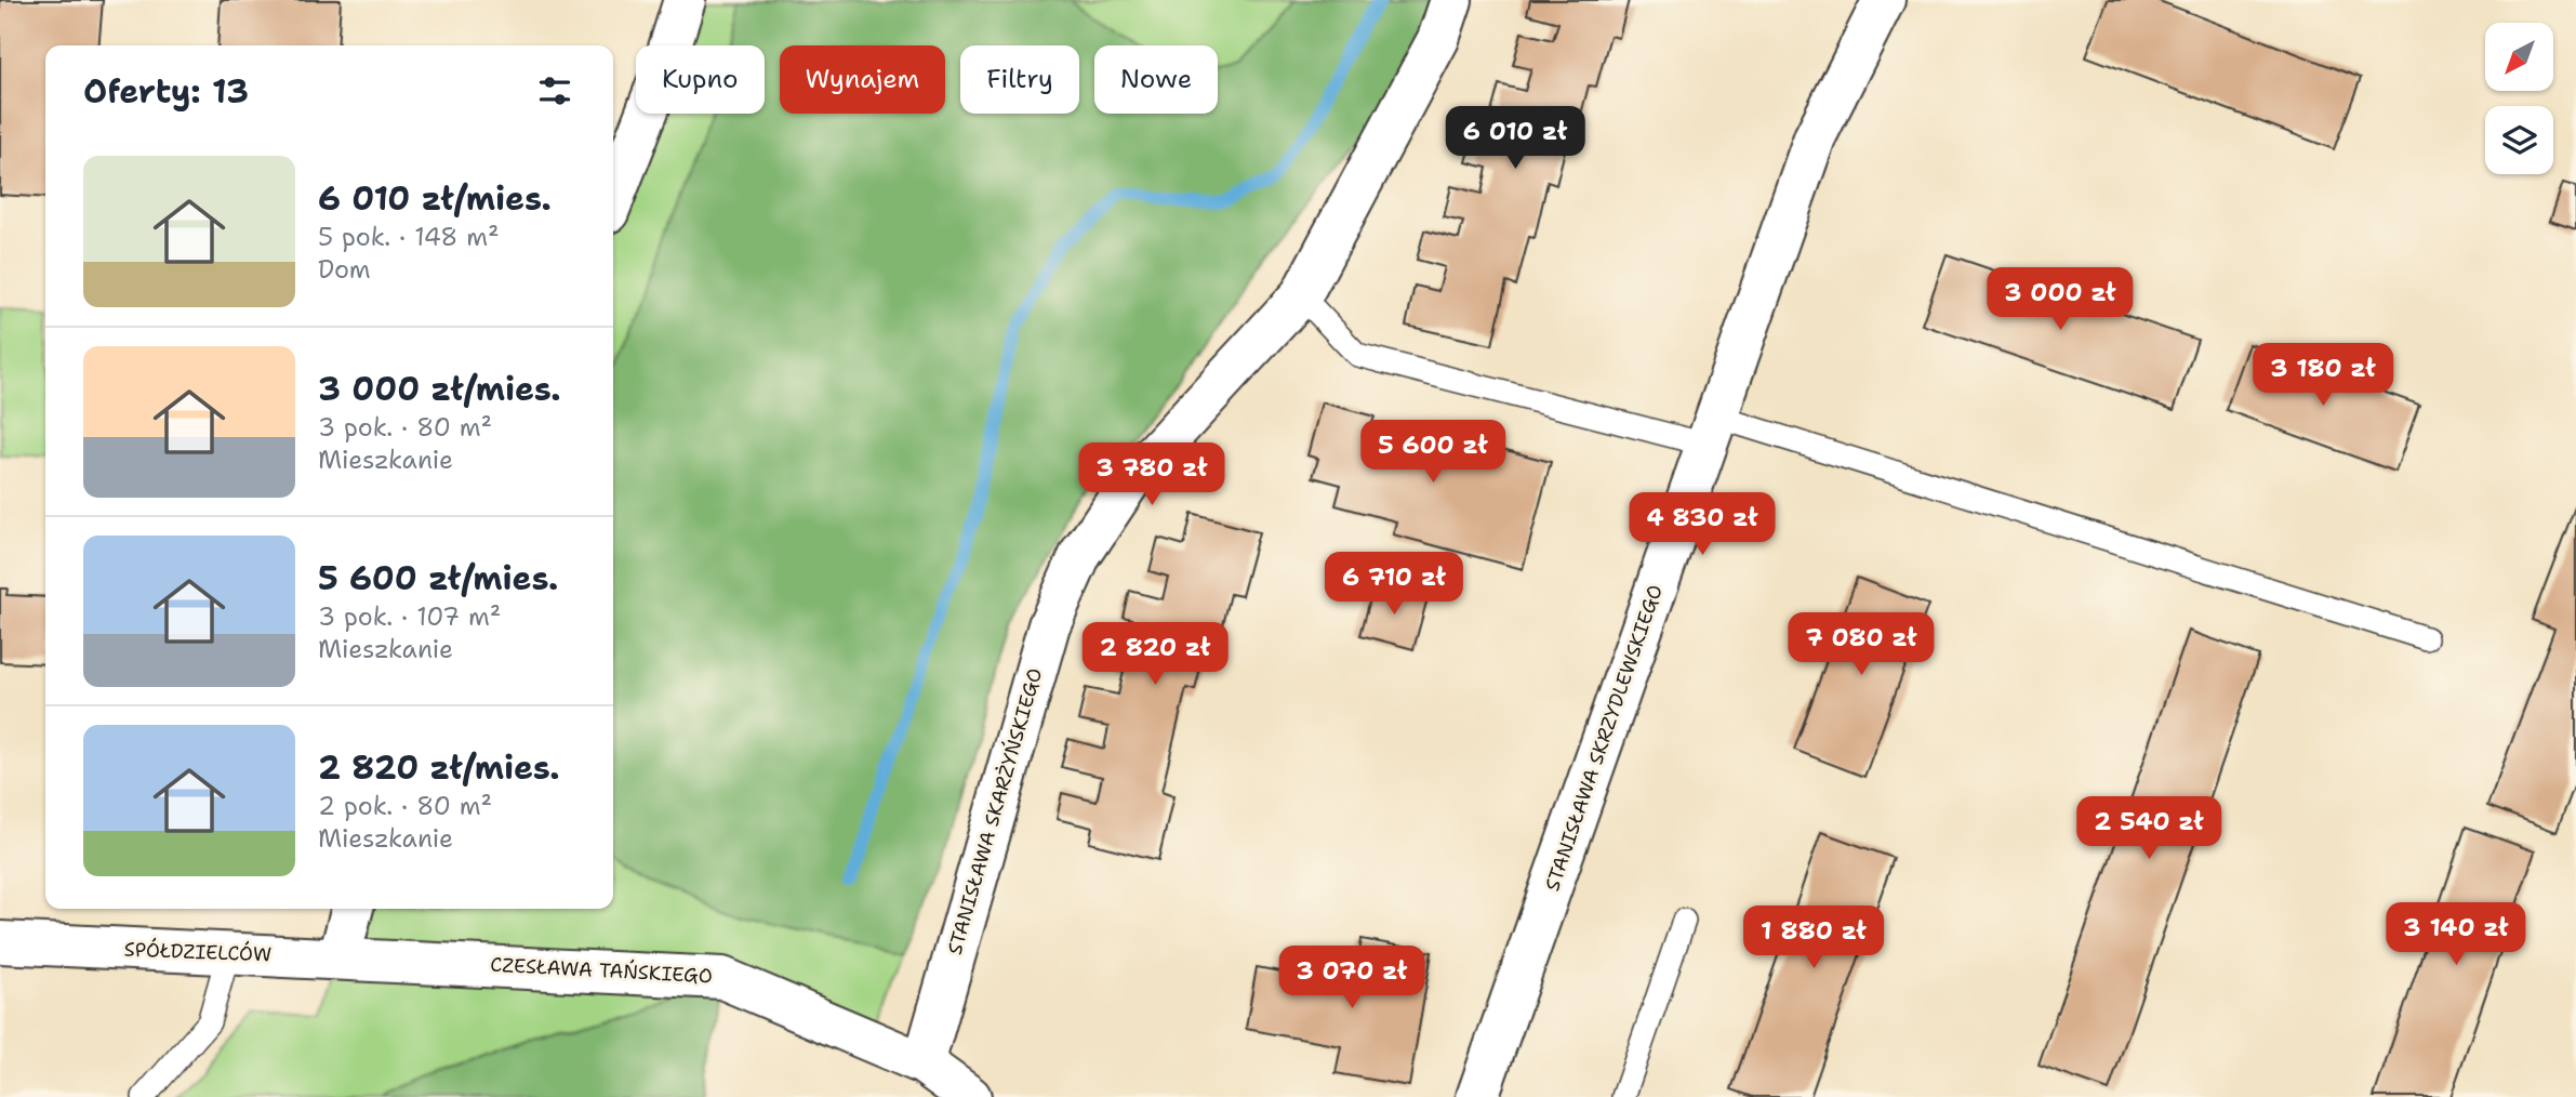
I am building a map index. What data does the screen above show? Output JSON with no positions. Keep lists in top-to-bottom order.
{
  "streets": {
    "street": [
      "STANISŁAWA SKRZYDLEWSKIEGO",
      "STANISŁAWA SKARŻYŃSKIEGO",
      "SPÓŁDZIELCÓW",
      "CZESŁAWA TAŃSKIEGO"
    ]
  },
  "crossings": [
    ["STANISŁAWA SKARŻYŃSKIEGO", "CZESŁAWA TAŃSKIEGO"],
    ["SPÓŁDZIELCÓW", "CZESŁAWA TAŃSKIEGO"]
  ],
  "north": "bottom left",
  "page": {
    "chip": [
      "Kupno",
      "Wynajem",
      "Filtry",
      "Nowe"
    ],
    "heading": "Oferty: 13",
    "price": [
      "6 010 zł",
      "3 000 zł",
      "3 180 zł",
      "5 600 zł",
      "3 780 zł",
      "4 830 zł",
      "6 710 zł",
      "7 080 zł",
      "2 820 zł",
      "2 540 zł",
      "3 140 zł",
      "1 880 zł",
      "3 070 zł"
    ],
    "list": [
      {
        "name": "6 010 zł/mies.",
        "note": "5 pok. · 148 m² · Dom"
      },
      {
        "name": "3 000 zł/mies.",
        "note": "3 pok. · 80 m² · Mieszkanie"
      },
      {
        "name": "5 600 zł/mies.",
        "note": "3 pok. · 107 m² · Mieszkanie"
      },
      {
        "name": "2 820 zł/mies.",
        "note": "2 pok. · 80 m² · Mieszkanie"
      }
    ]
  }
}
